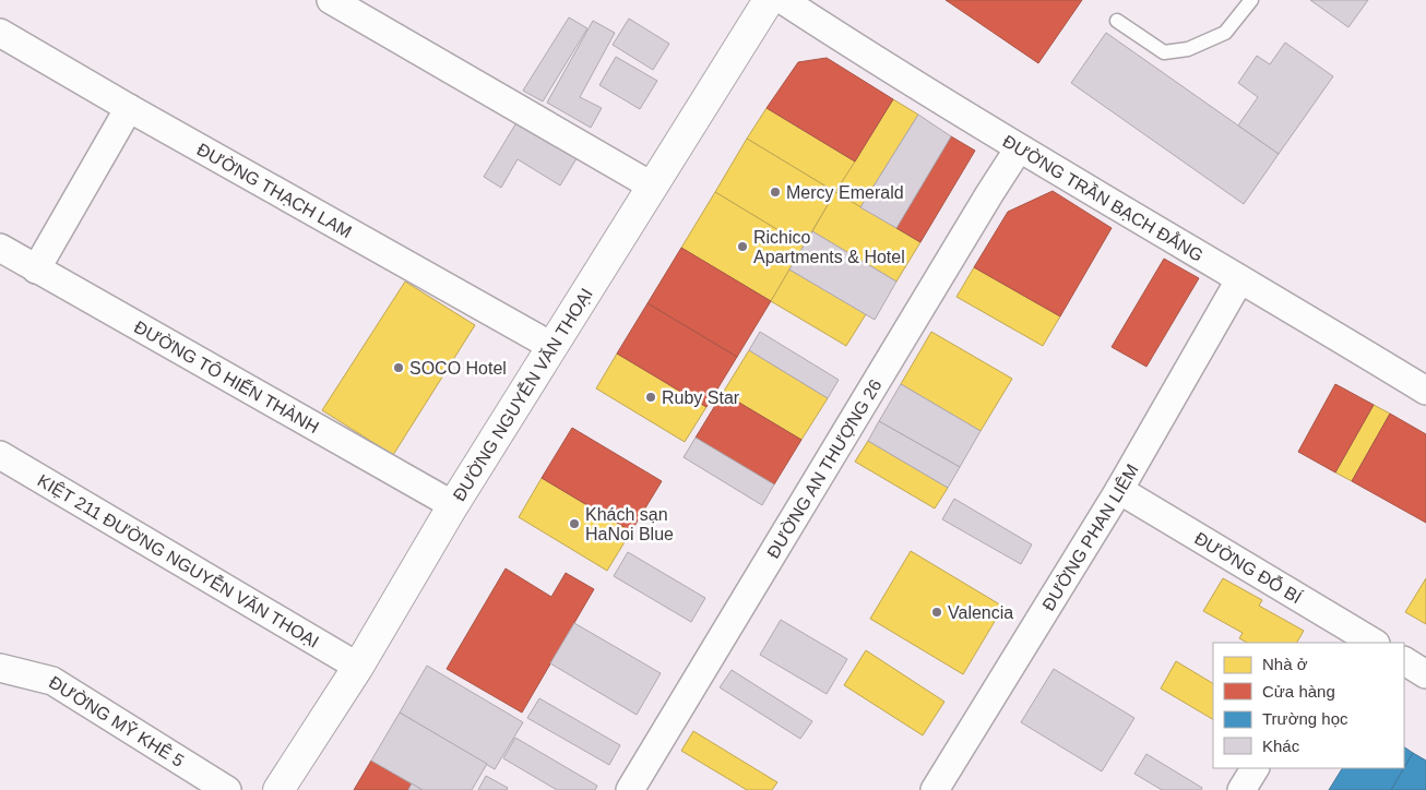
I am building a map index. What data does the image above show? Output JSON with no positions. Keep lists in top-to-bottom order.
{
  "streets": {
    "main road": ["ĐƯỜNG NGUYỄN VĂN THOẠI"],
    "street": [
      "ĐƯỜNG THẠCH LAM",
      "ĐƯỜNG TRẦN BẠCH ĐẰNG",
      "ĐƯỜNG TÔ HIẾN THÀNH",
      "ĐƯỜNG AN THƯỢNG 26",
      "ĐƯỜNG PHAN LIÊM",
      "KIỆT 211 ĐƯỜNG NGUYỄN VĂN THOẠI",
      "ĐƯỜNG ĐỖ BÍ",
      "ĐƯỜNG MỸ KHÊ 5"
    ]
  },
  "crossings": [
    ["ĐƯỜNG THẠCH LAM", "ĐƯỜNG NGUYỄN VĂN THOẠI"],
    ["ĐƯỜNG TRẦN BẠCH ĐẰNG", "ĐƯỜNG AN THƯỢNG 26"],
    ["ĐƯỜNG TRẦN BẠCH ĐẰNG", "ĐƯỜNG PHAN LIÊM"],
    ["ĐƯỜNG TÔ HIẾN THÀNH", "ĐƯỜNG NGUYỄN VĂN THOẠI"],
    ["ĐƯỜNG NGUYỄN VĂN THOẠI", "KIỆT 211 ĐƯỜNG NGUYỄN VĂN THOẠI"],
    ["ĐƯỜNG PHAN LIÊM", "ĐƯỜNG ĐỖ BÍ"]
  ],
  "places": [
    "Mercy Emerald",
    "Richico Apartments & Hotel",
    "SOCO Hotel",
    "Ruby Star",
    "Khách sạn HaNoi Blue",
    "Valencia"
  ],
  "legend": [
    "Nhà ở",
    "Cửa hàng",
    "Trường học",
    "Khác"
  ]
}
